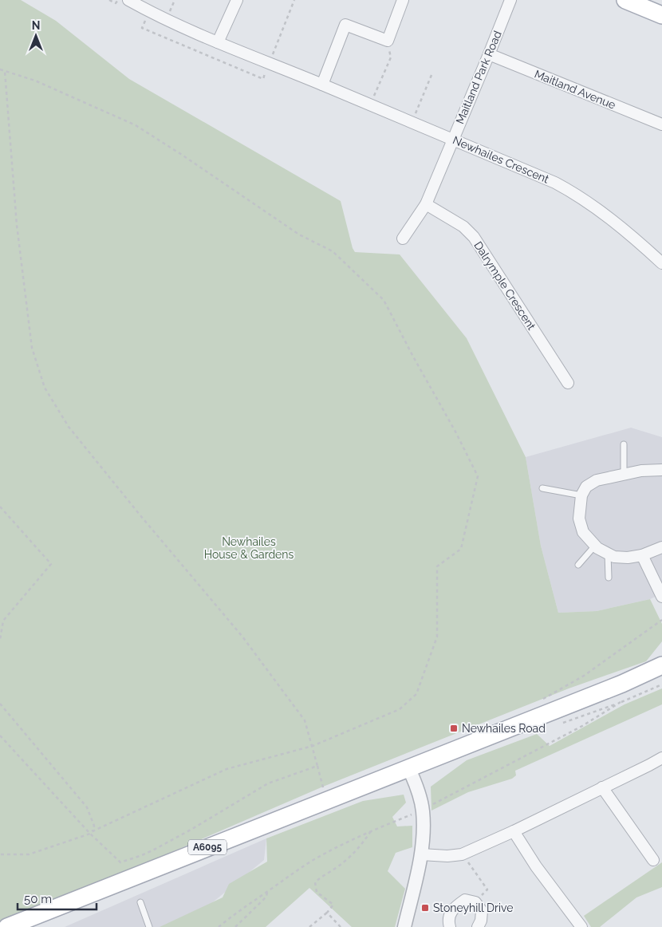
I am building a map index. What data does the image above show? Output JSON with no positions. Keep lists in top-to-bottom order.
{
  "streets": {
    "main road": ["A6095"],
    "street": [
      "Maitland Park Road",
      "Maitland Avenue",
      "Newhailes Crescent",
      "Dalrymple Crescent"
    ]
  },
  "crossings": [
    ["Maitland Park Road", "Maitland Avenue"],
    ["Maitland Park Road", "Newhailes Crescent"],
    ["Maitland Park Road", "Dalrymple Crescent"]
  ],
  "parks": ["Newhailes House & Gardens"],
  "places": {
    "transit": ["Newhailes Road", "Stoneyhill Drive"]
  },
  "scale_bar": "50 m",
  "north": "top"
}
